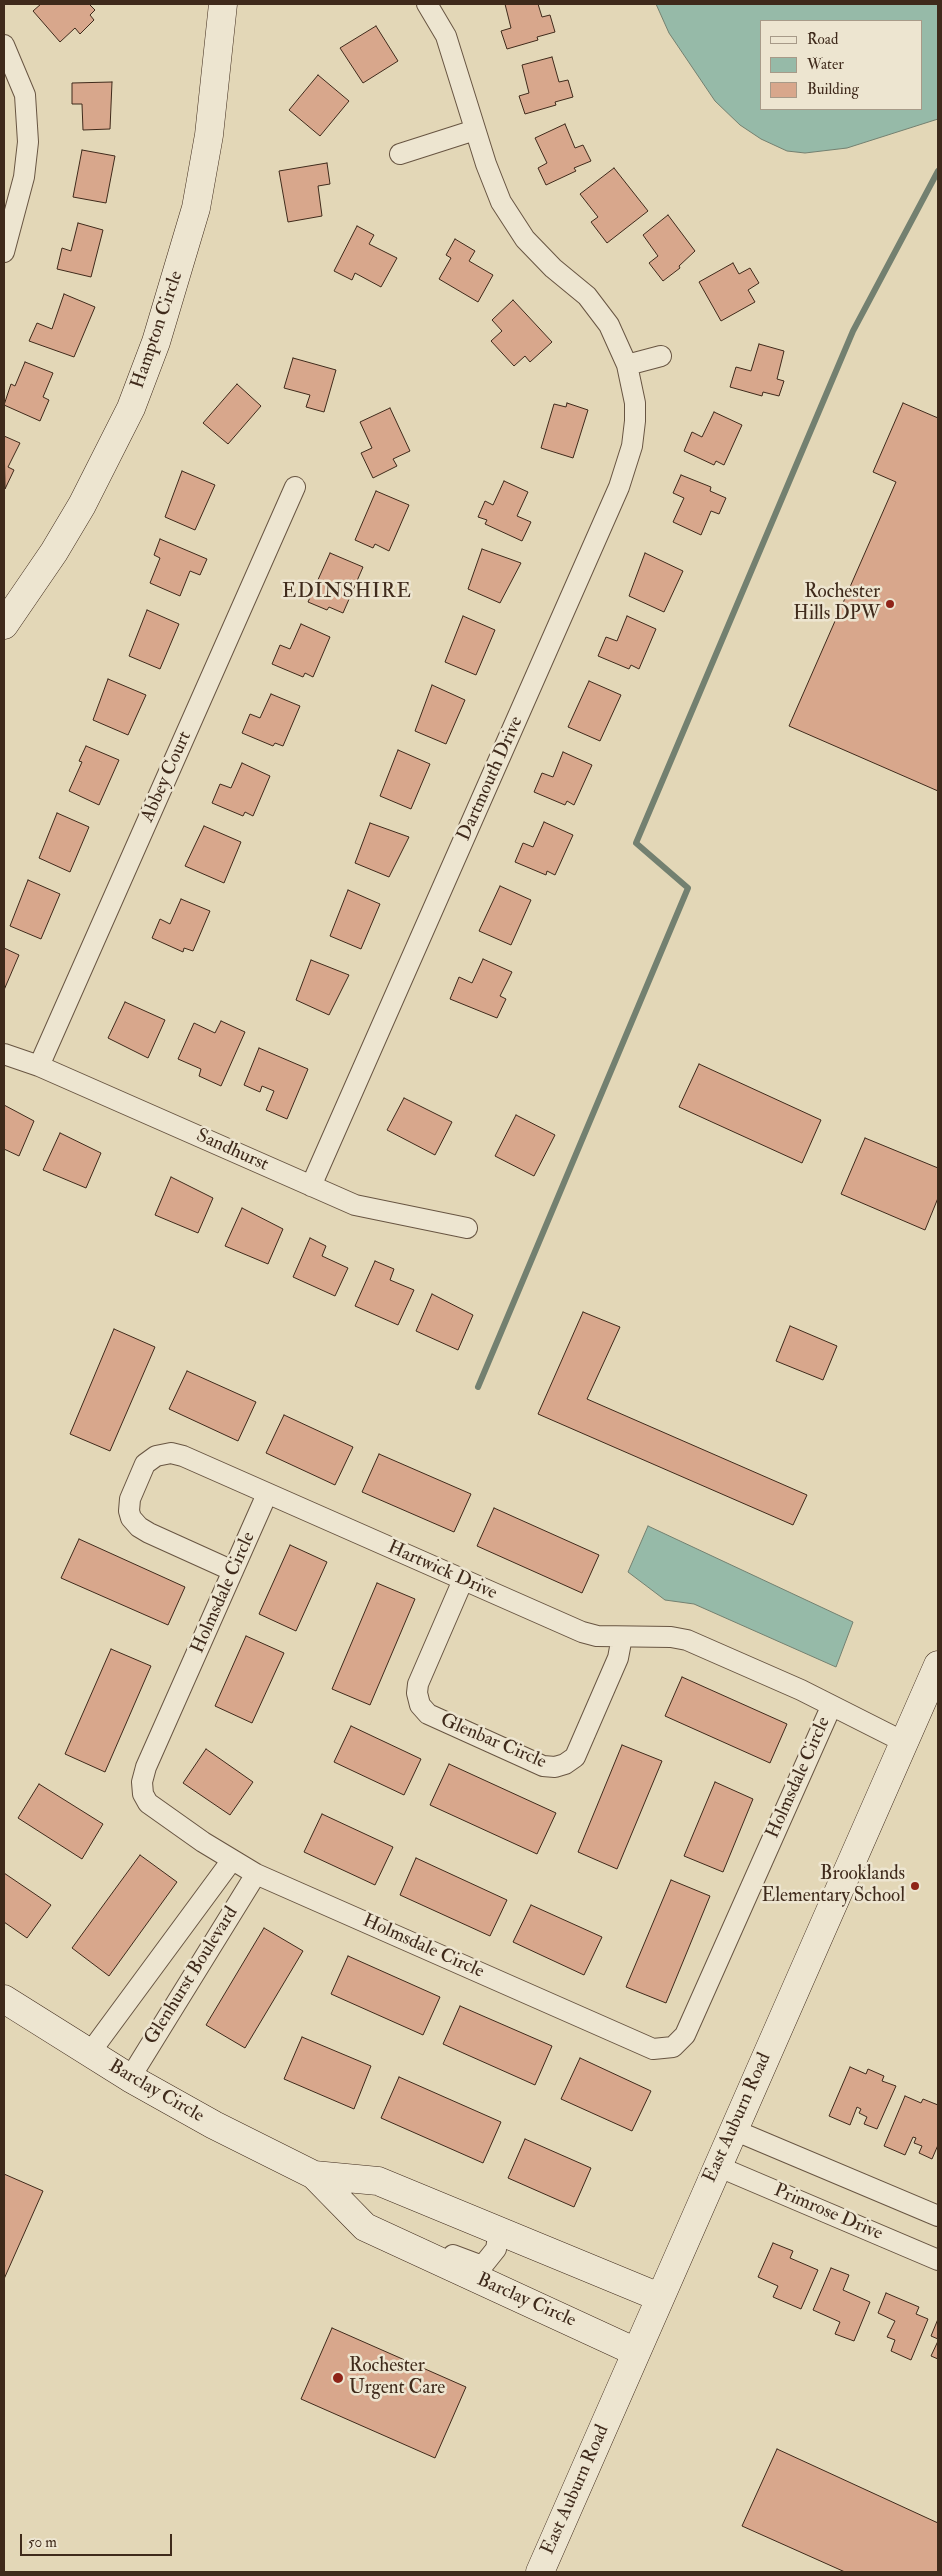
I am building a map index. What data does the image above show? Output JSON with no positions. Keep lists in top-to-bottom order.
{
  "streets": {
    "street": [
      "Hampton Circle",
      "Abbey Court",
      "Dartmouth Drive",
      "Sandhurst",
      "Hartwick Drive",
      "Holmsdale Circle",
      "Glenbar Circle",
      "Glenhurst Boulevard",
      "Barclay Circle",
      "East Auburn Road",
      "Primrose Drive"
    ]
  },
  "crossings": [
    ["Abbey Court", "Sandhurst"],
    ["Dartmouth Drive", "Sandhurst"],
    ["Hartwick Drive", "Holmsdale Circle"],
    ["Hartwick Drive", "Glenbar Circle"],
    ["Hartwick Drive", "East Auburn Road"],
    ["Holmsdale Circle", "Glenhurst Boulevard"],
    ["Glenhurst Boulevard", "Barclay Circle"],
    ["Barclay Circle", "East Auburn Road"],
    ["East Auburn Road", "Primrose Drive"]
  ],
  "districts": ["EDINSHIRE"],
  "places": ["Rochester Hills DPW", "Brooklands Elementary School", "Rochester Urgent Care"],
  "legend": ["Road", "Water", "Building"],
  "scale_bar": "50 m"
}
